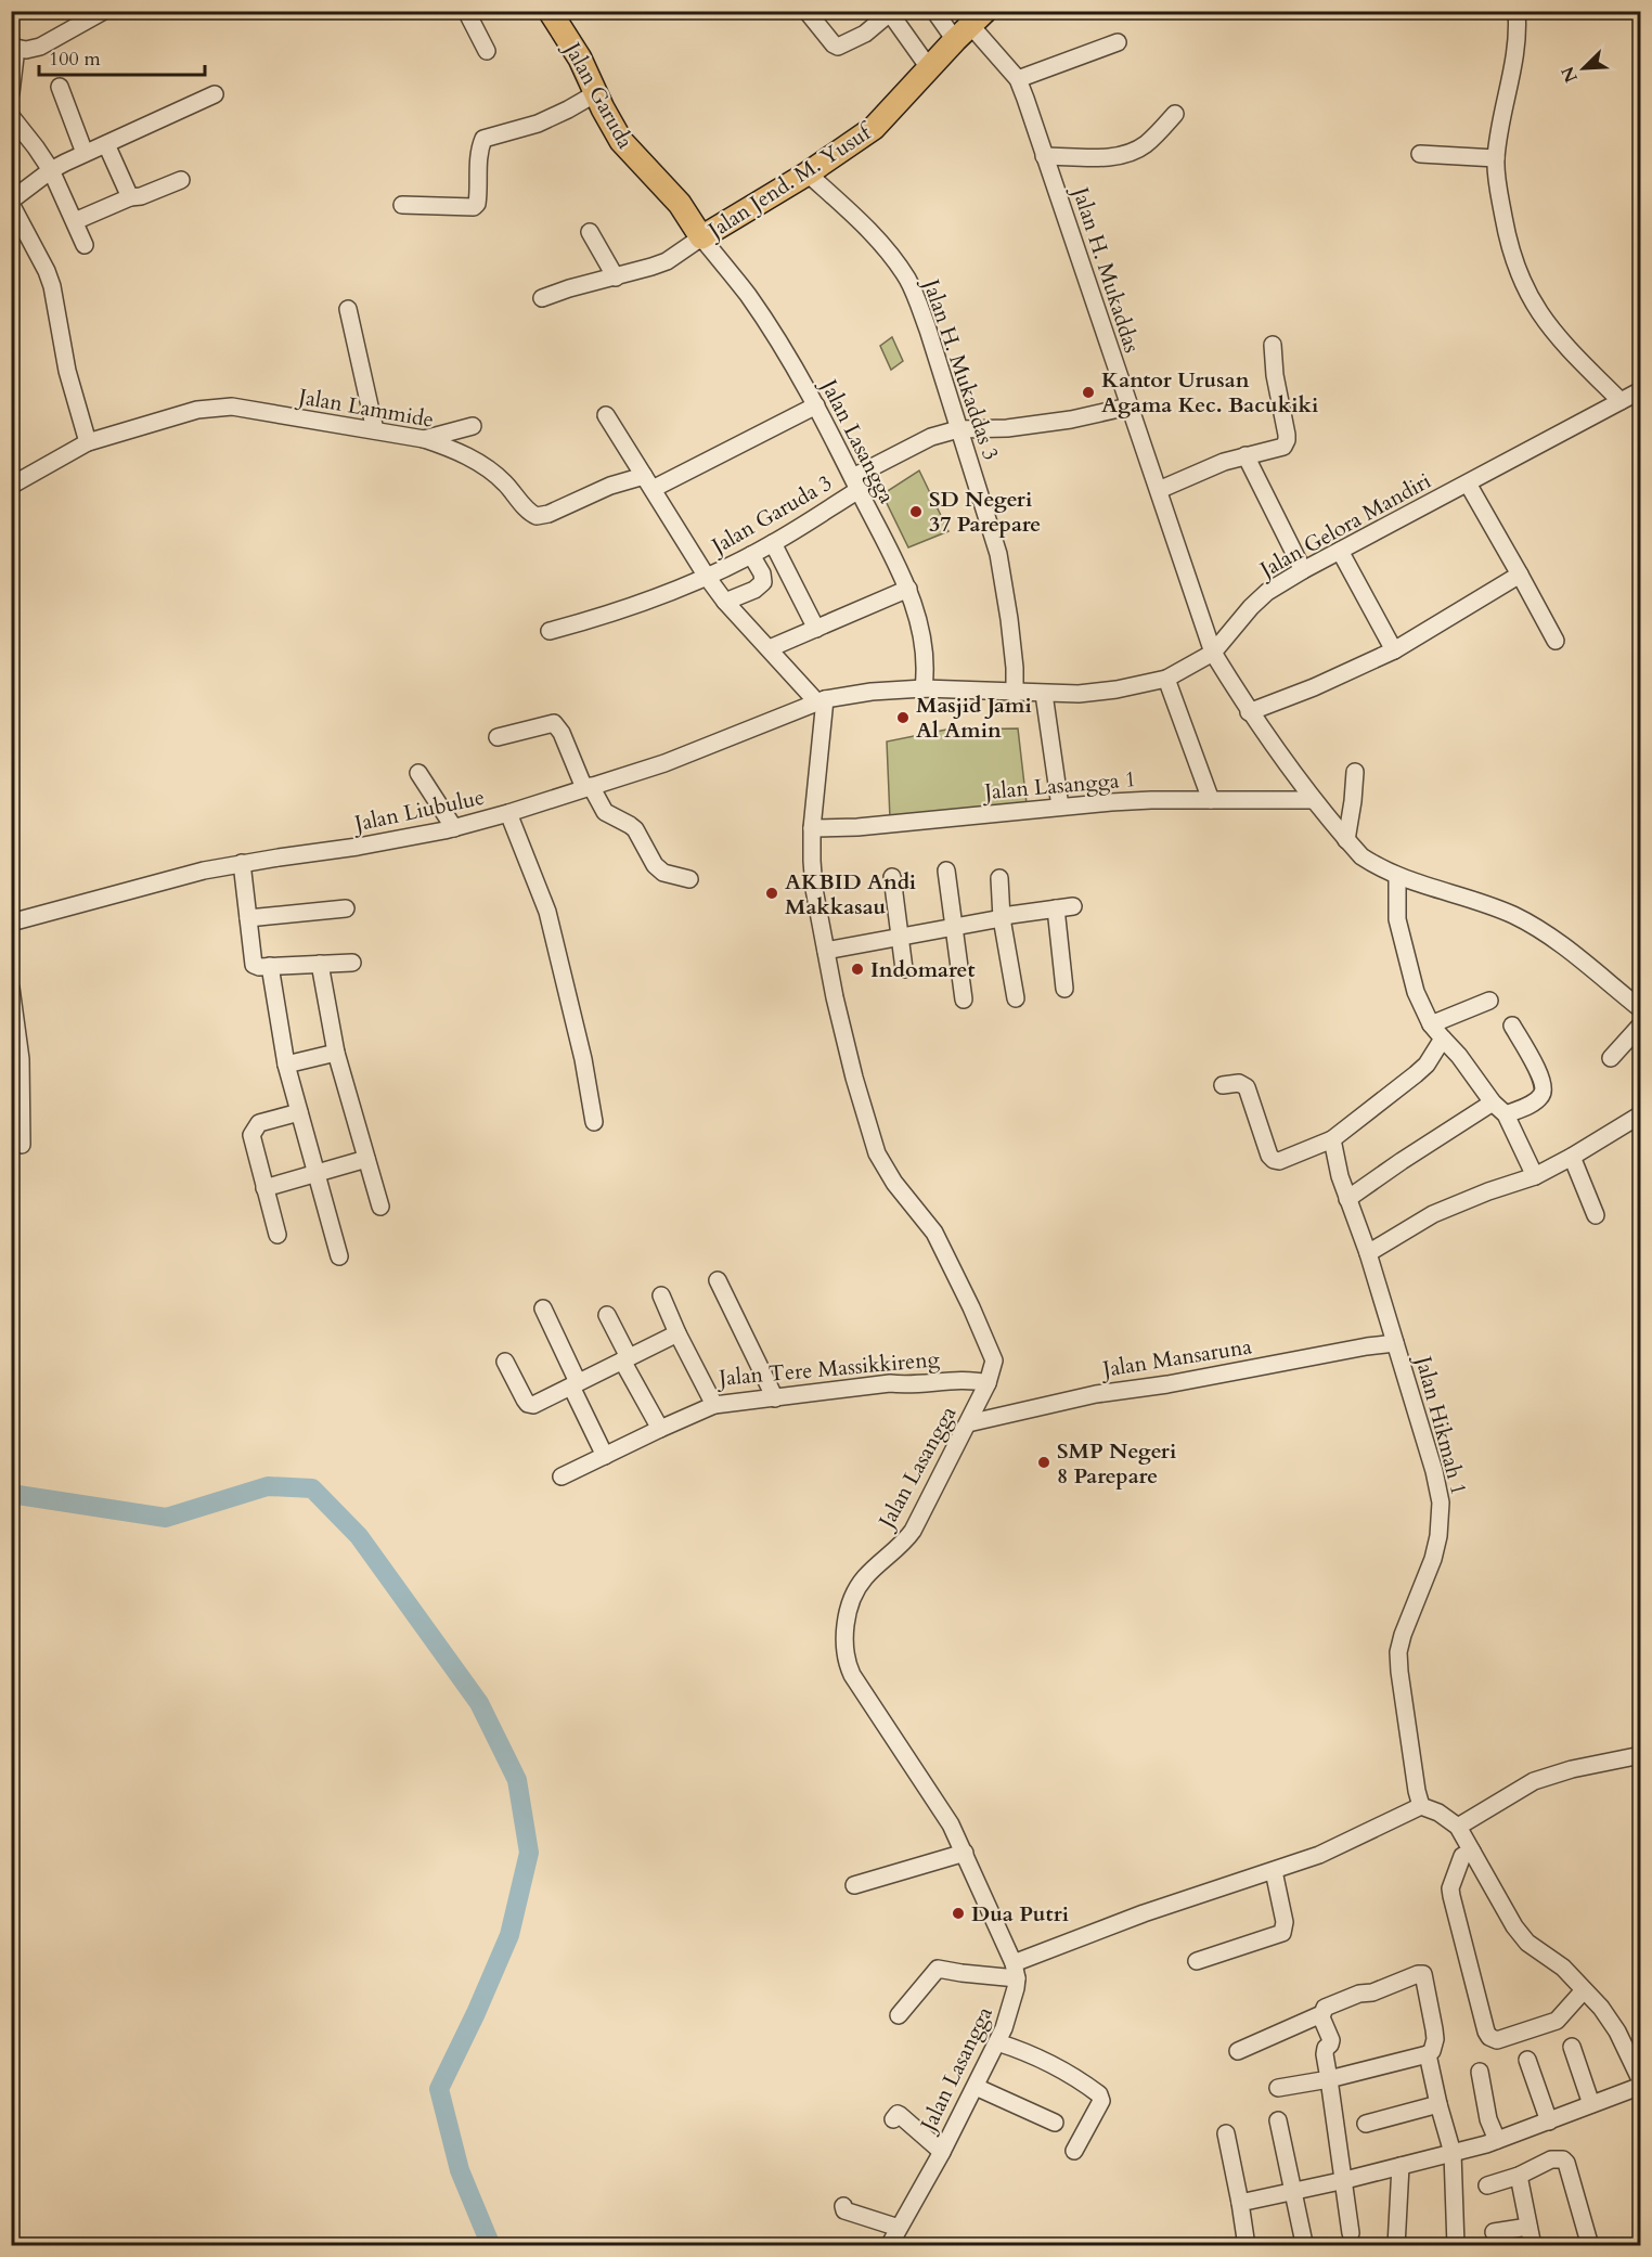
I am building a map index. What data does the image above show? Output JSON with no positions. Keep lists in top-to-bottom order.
{
  "streets": {
    "highway": ["Jalan Garuda", "Jalan Jend. M. Yusuf"],
    "street": [
      "Jalan H. Mukaddas",
      "Jalan H. Mukaddas 3",
      "Jalan Lammide",
      "Jalan Lasangga",
      "Jalan Garuda 3",
      "Jalan Gelora Mandiri",
      "Jalan Lasangga 1",
      "Jalan Liubulue",
      "Jalan Mansaruna",
      "Jalan Tere Massikkireng",
      "Jalan Hikmah 1"
    ]
  },
  "crossings": [
    ["Jalan Garuda", "Jalan Jend. M. Yusuf"],
    ["Jalan Garuda", "Jalan Lasangga"],
    ["Jalan Jend. M. Yusuf", "Jalan H. Mukaddas"],
    ["Jalan Jend. M. Yusuf", "Jalan H. Mukaddas 3"],
    ["Jalan Jend. M. Yusuf", "Jalan Lasangga"],
    ["Jalan H. Mukaddas", "Jalan Garuda 3"],
    ["Jalan H. Mukaddas", "Jalan Gelora Mandiri"],
    ["Jalan H. Mukaddas", "Jalan Lasangga 1"],
    ["Jalan H. Mukaddas 3", "Jalan Garuda 3"],
    ["Jalan H. Mukaddas 3", "Jalan Gelora Mandiri"],
    ["Jalan Lasangga", "Jalan Garuda 3"],
    ["Jalan Lasangga", "Jalan Gelora Mandiri"],
    ["Jalan Lasangga", "Jalan Mansaruna"],
    ["Jalan Lasangga", "Jalan Tere Massikkireng"],
    ["Jalan Gelora Mandiri", "Jalan Liubulue"],
    ["Jalan Mansaruna", "Jalan Hikmah 1"]
  ],
  "places": [
    "Kantor Urusan Agama Kec. Bacukiki",
    "SD Negeri 37 Parepare",
    "Masjid Jami Al Amin",
    "AKBID Andi Makkasau",
    "Indomaret",
    "SMP Negeri 8 Parepare",
    "Dua Putri"
  ],
  "scale_bar": "100 m",
  "north": "bottom left"
}
